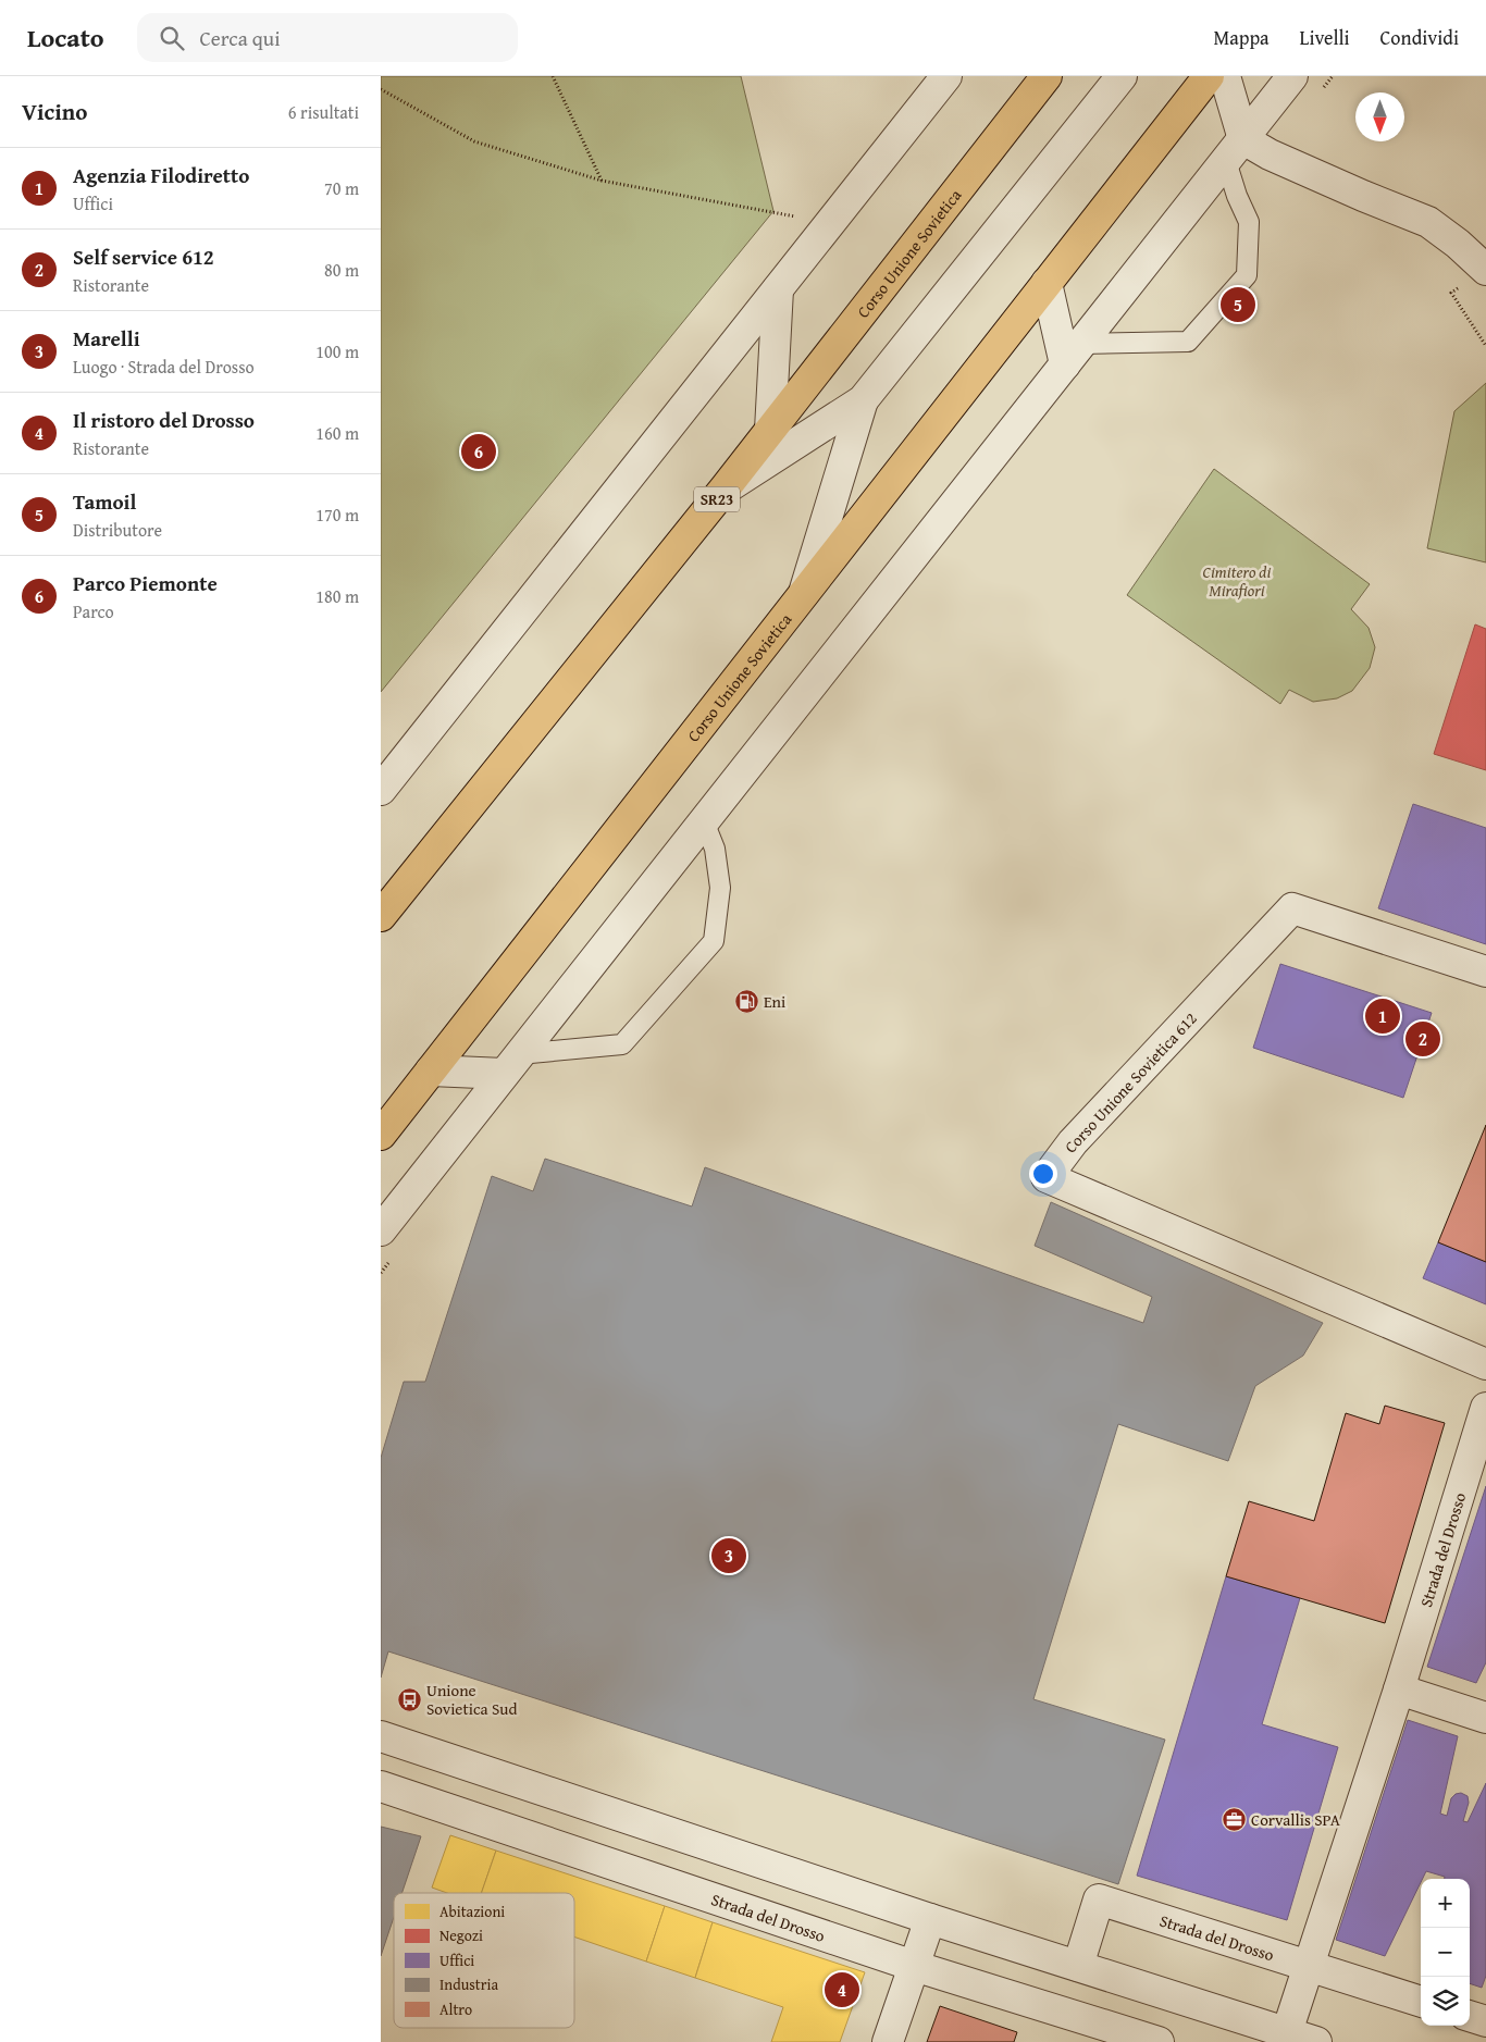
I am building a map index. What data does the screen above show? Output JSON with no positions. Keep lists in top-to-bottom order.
{
  "streets": {
    "main road": ["Corso Unione Sovietica", "SR23"],
    "street": ["Corso Unione Sovietica 612", "Strada del Drosso"]
  },
  "parks": ["Cimitero di Mirafiori"],
  "places": {
    "fuel station": ["Eni"],
    "bus stop": ["Unione Sovietica Sud"],
    "office": ["Corvallis SPA"]
  },
  "legend": [
    "Abitazioni",
    "Negozi",
    "Uffici",
    "Industria",
    "Altro"
  ],
  "north": "bottom",
  "page": {
    "header": "Locato",
    "search": "Cerca qui",
    "nav": ["Mappa", "Livelli", "Condividi"],
    "heading": ["Vicino", "6 risultati"],
    "list": [
      {
        "mark": "1",
        "name": "Agenzia Filodiretto",
        "note": "Uffici",
        "value": "70 m"
      },
      {
        "mark": "2",
        "name": "Self service 612",
        "note": "Ristorante",
        "value": "80 m"
      },
      {
        "mark": "3",
        "name": "Marelli",
        "note": "Luogo · Strada del Drosso",
        "value": "100 m"
      },
      {
        "mark": "4",
        "name": "Il ristoro del Drosso",
        "note": "Ristorante",
        "value": "160 m"
      },
      {
        "mark": "5",
        "name": "Tamoil",
        "note": "Distributore",
        "value": "170 m"
      },
      {
        "mark": "6",
        "name": "Parco Piemonte",
        "note": "Parco",
        "value": "180 m"
      }
    ],
    "pins": [
      "5",
      "6",
      "1",
      "2",
      "3",
      "4"
    ],
    "map_buttons": ["+", "−"]
  }
}
